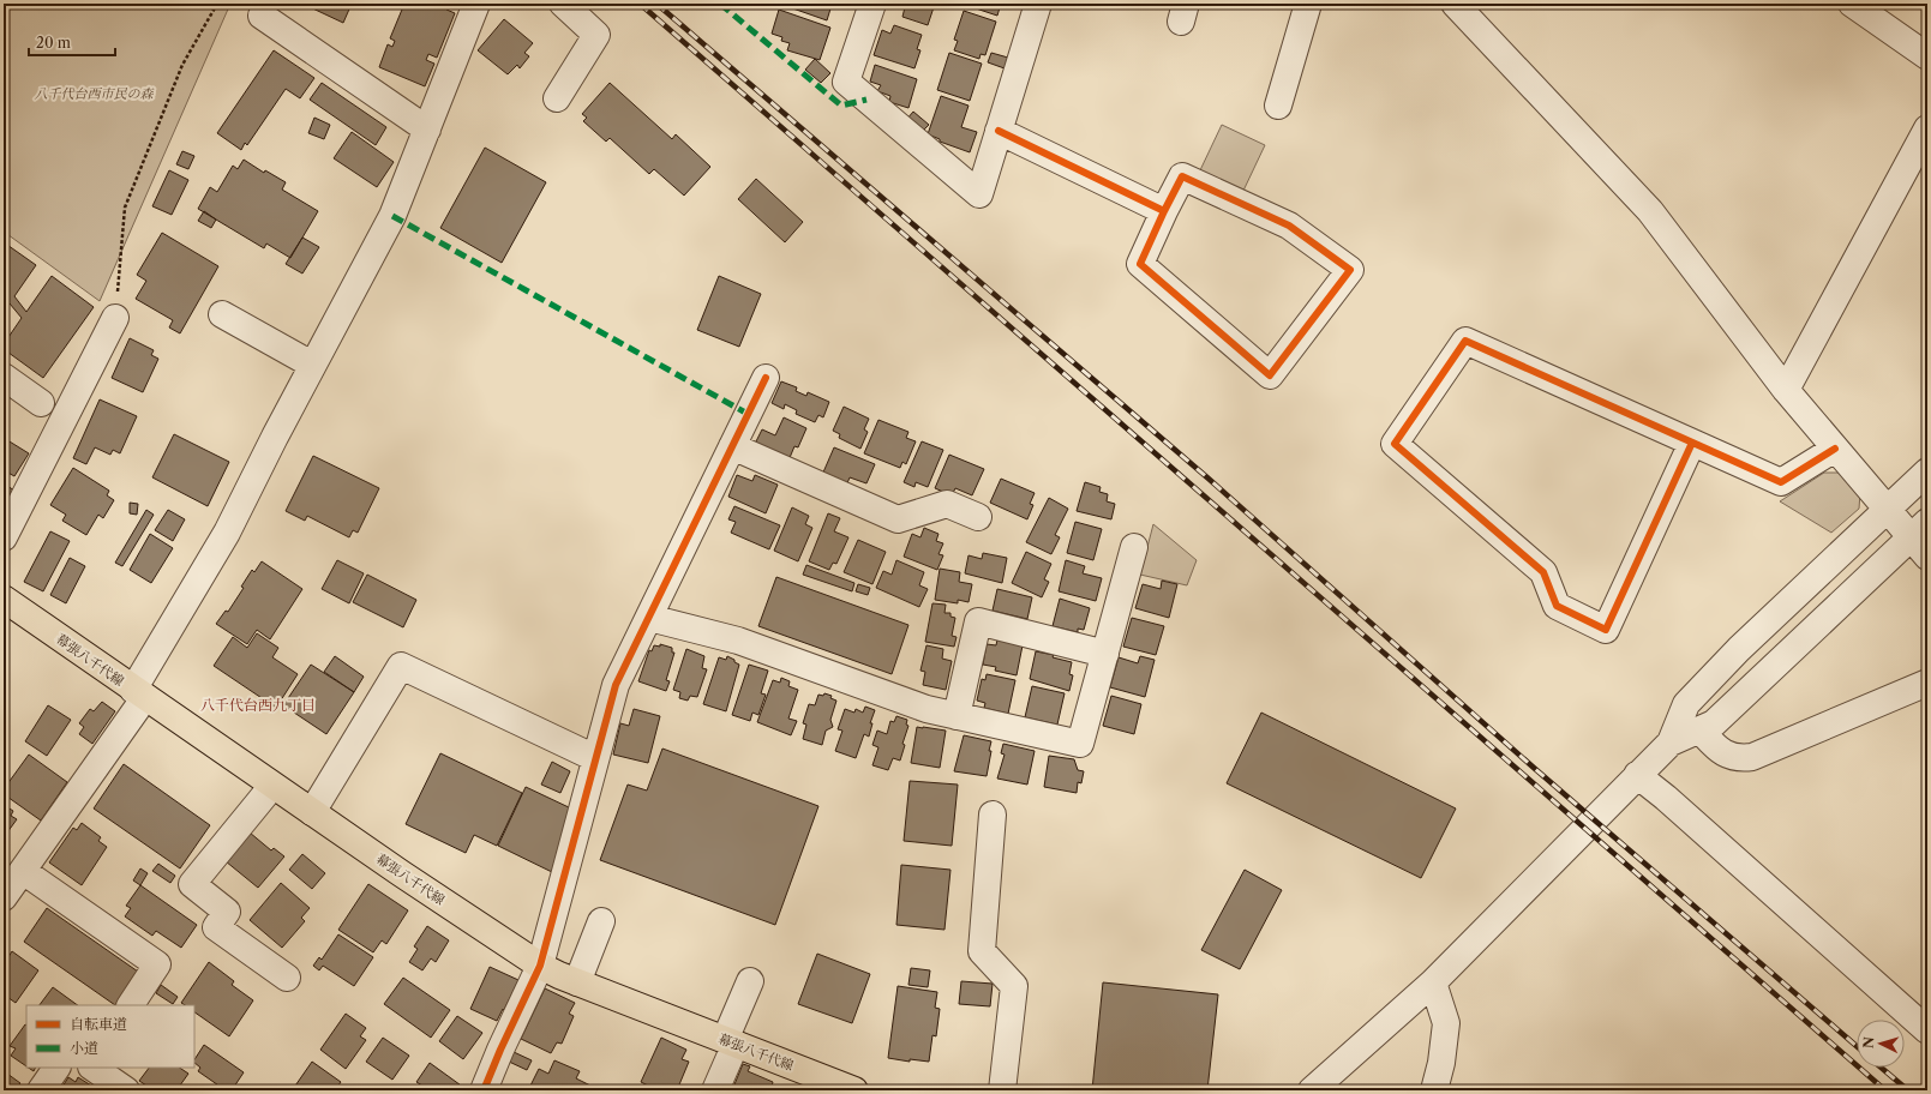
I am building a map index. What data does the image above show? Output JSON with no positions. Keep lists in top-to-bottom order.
{
  "streets": {
    "main road": ["幕張八千代線"]
  },
  "districts": ["八千代台西九丁目"],
  "parks": ["八千代台西市民の森"],
  "legend": ["自転車道", "小道"],
  "scale_bar": "20 m",
  "north": "left"
}
